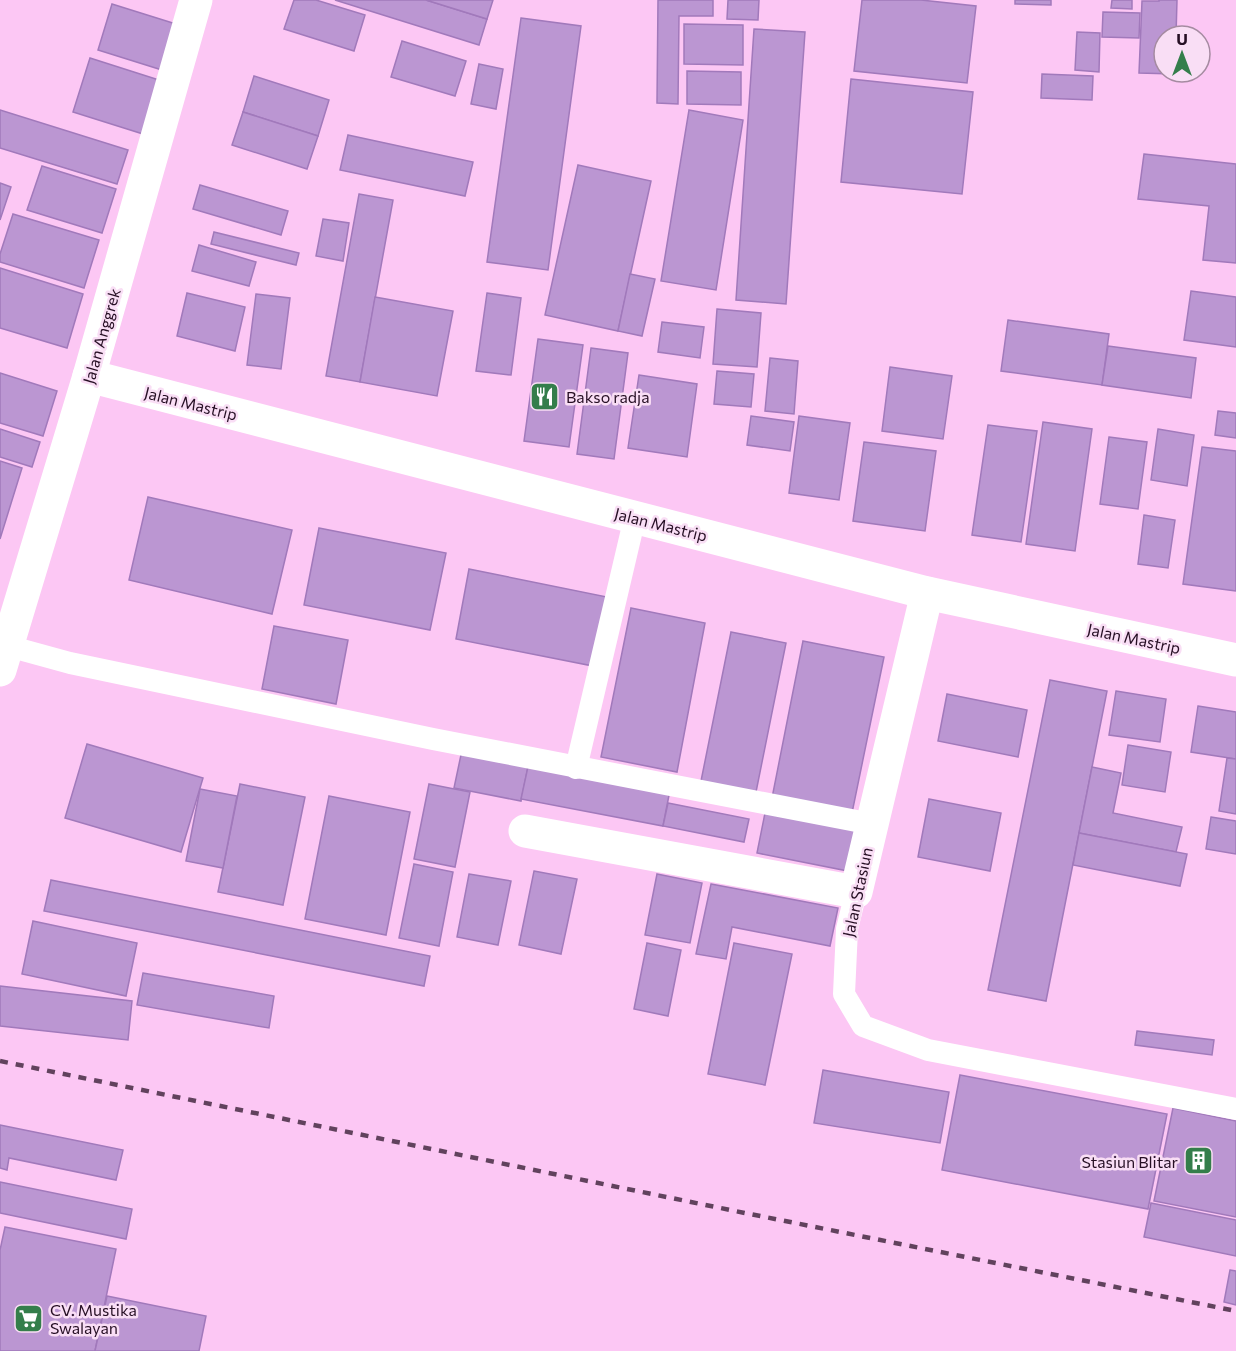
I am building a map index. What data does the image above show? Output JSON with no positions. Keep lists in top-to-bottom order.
{
  "streets": {
    "main road": ["Jalan Anggrek", "Jalan Mastrip", "Jalan Stasiun"]
  },
  "crossings": [
    ["Jalan Anggrek", "Jalan Mastrip"],
    ["Jalan Mastrip", "Jalan Stasiun"]
  ],
  "places": {
    "restaurant": ["Bakso radja"],
    "building": ["Stasiun Blitar"],
    "supermarket": ["CV. Mustika Swalayan"]
  },
  "north": "top"
}
